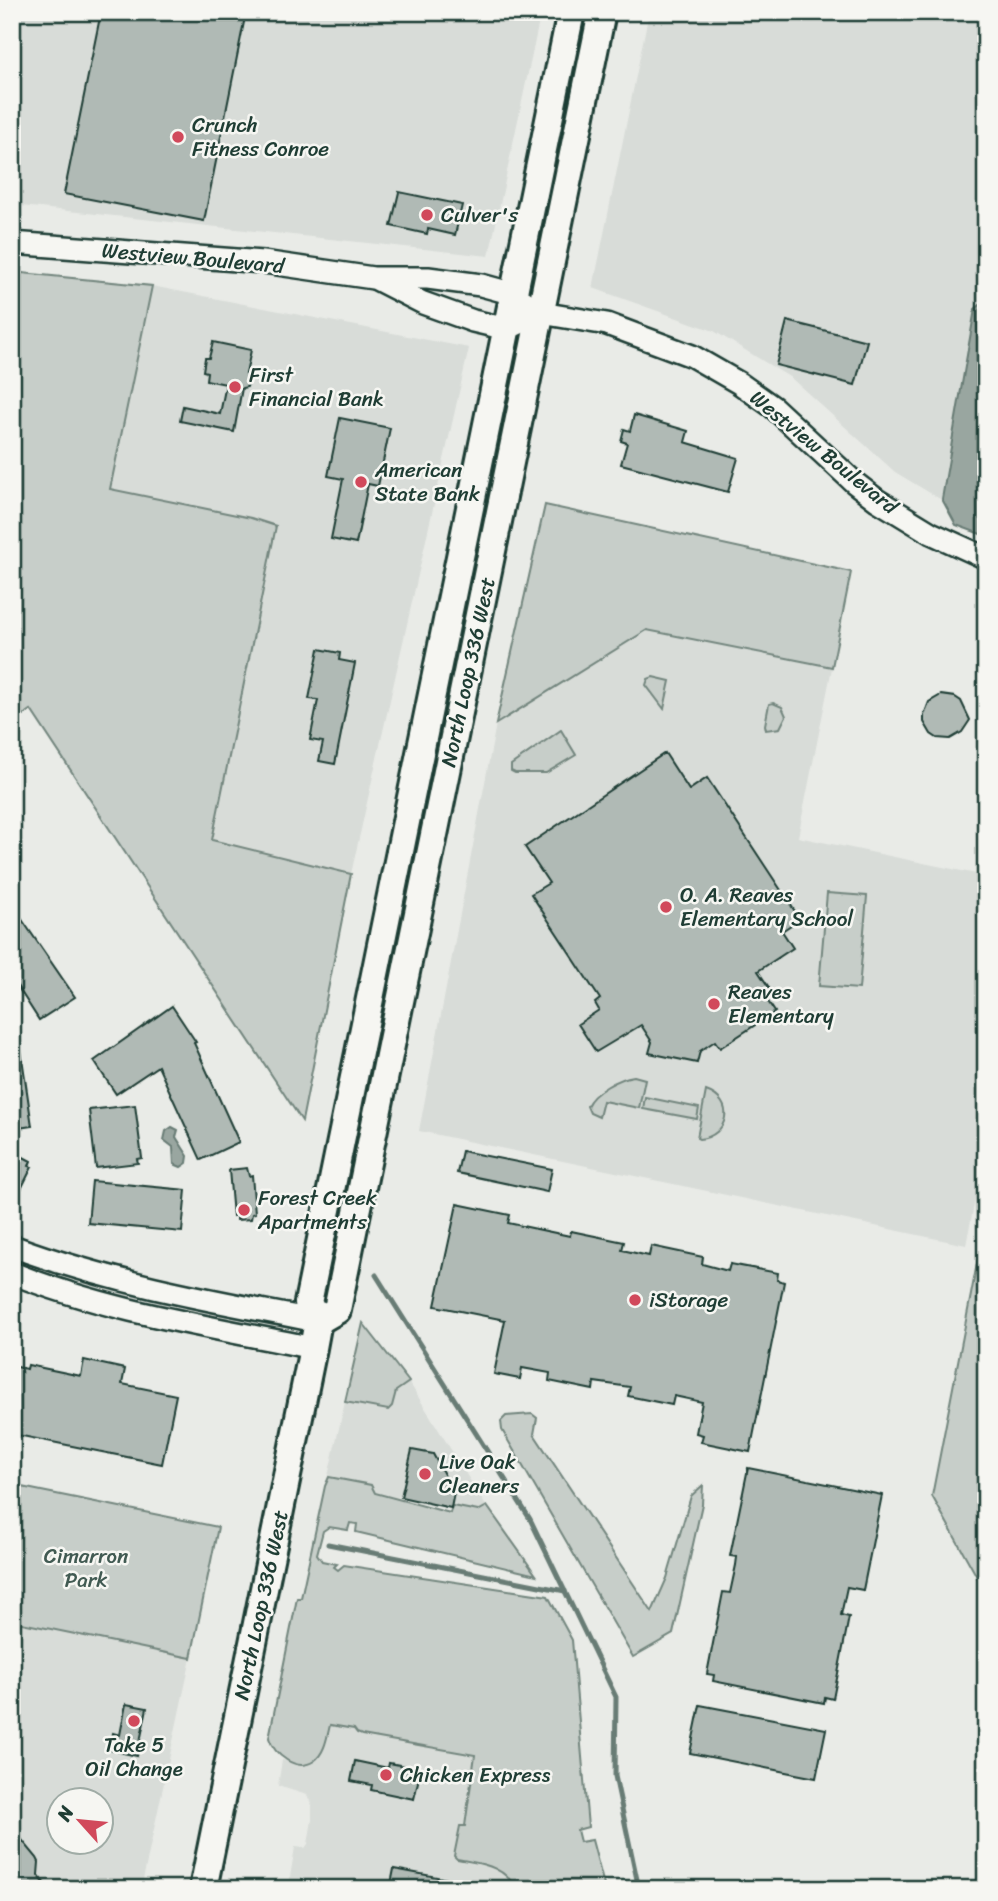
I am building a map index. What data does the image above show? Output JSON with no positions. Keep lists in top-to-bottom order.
{
  "streets": {
    "main road": ["North Loop 336 West"],
    "street": ["Westview Boulevard"]
  },
  "crossings": [
    ["Westview Boulevard", "North Loop 336 West"]
  ],
  "parks": ["Cimarron Park"],
  "places": [
    "Crunch Fitness Conroe",
    "Culver's",
    "First Financial Bank",
    "American State Bank",
    "O. A. Reaves Elementary School",
    "Reaves Elementary",
    "Forest Creek Apartments",
    "iStorage",
    "Live Oak Cleaners",
    "Take 5 Oil Change",
    "Chicken Express"
  ],
  "north": "top left"
}
